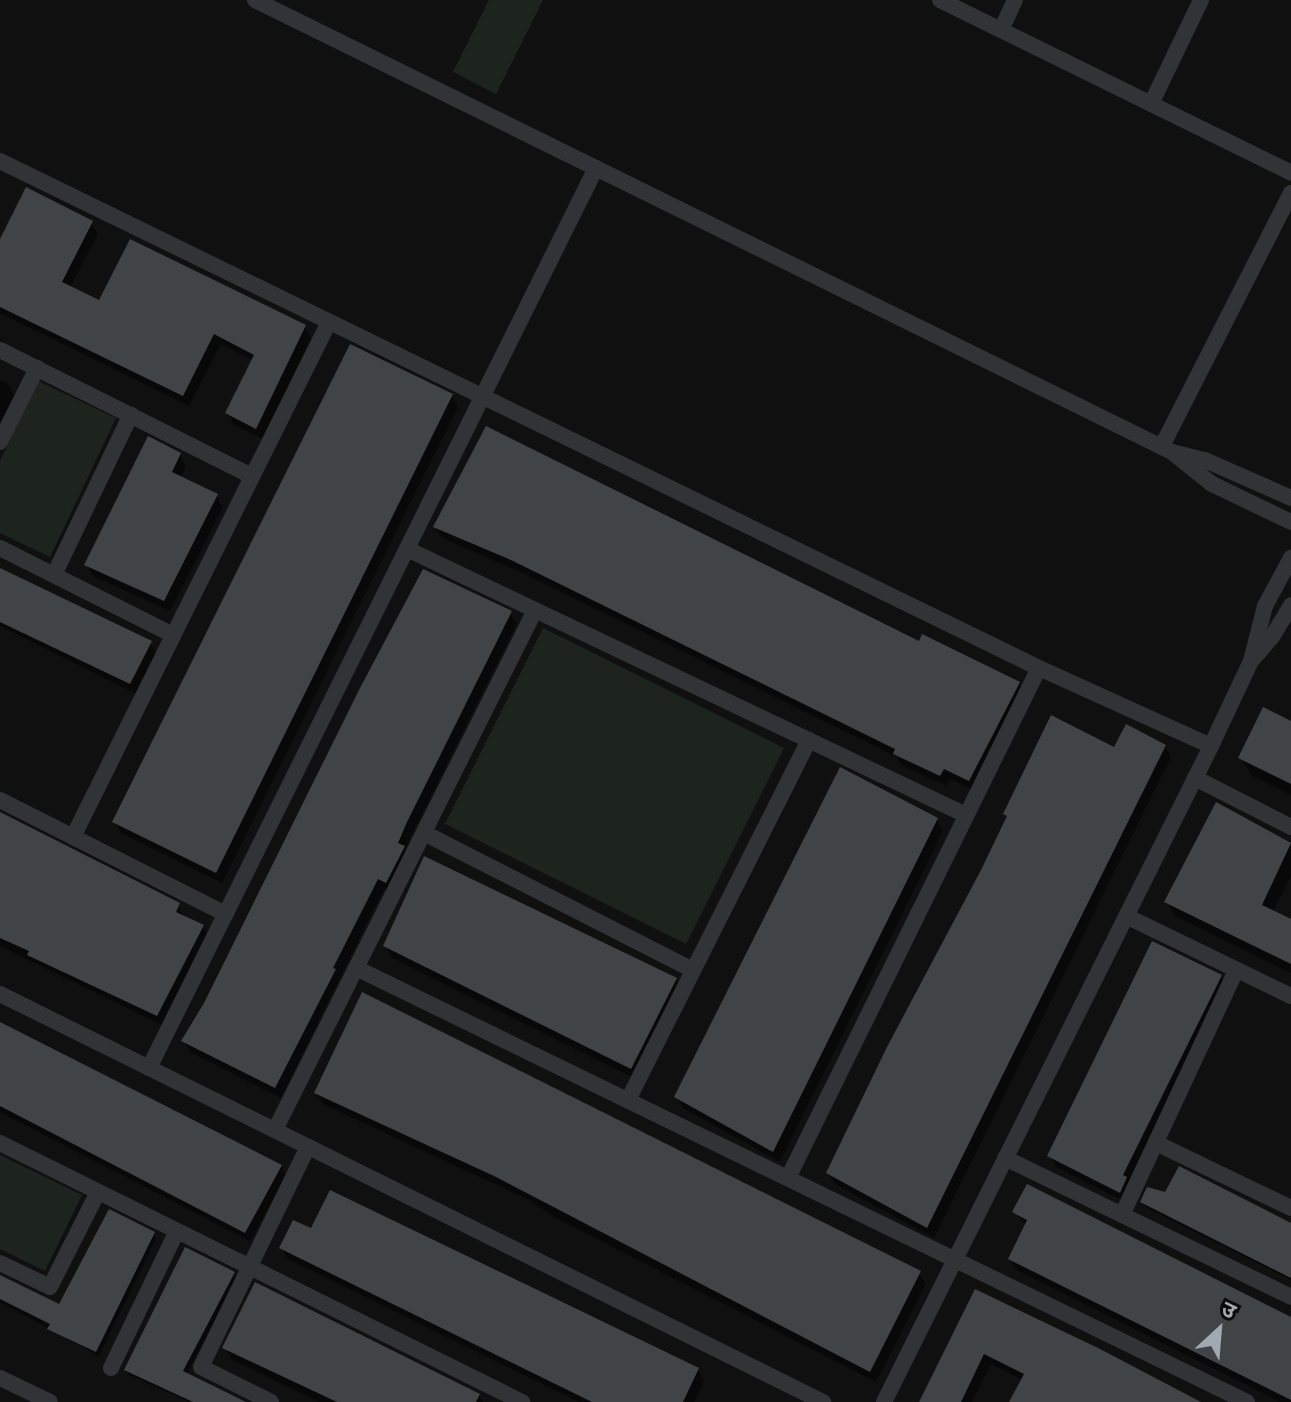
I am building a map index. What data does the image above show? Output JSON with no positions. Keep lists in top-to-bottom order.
{
  "north": "top right"
}
